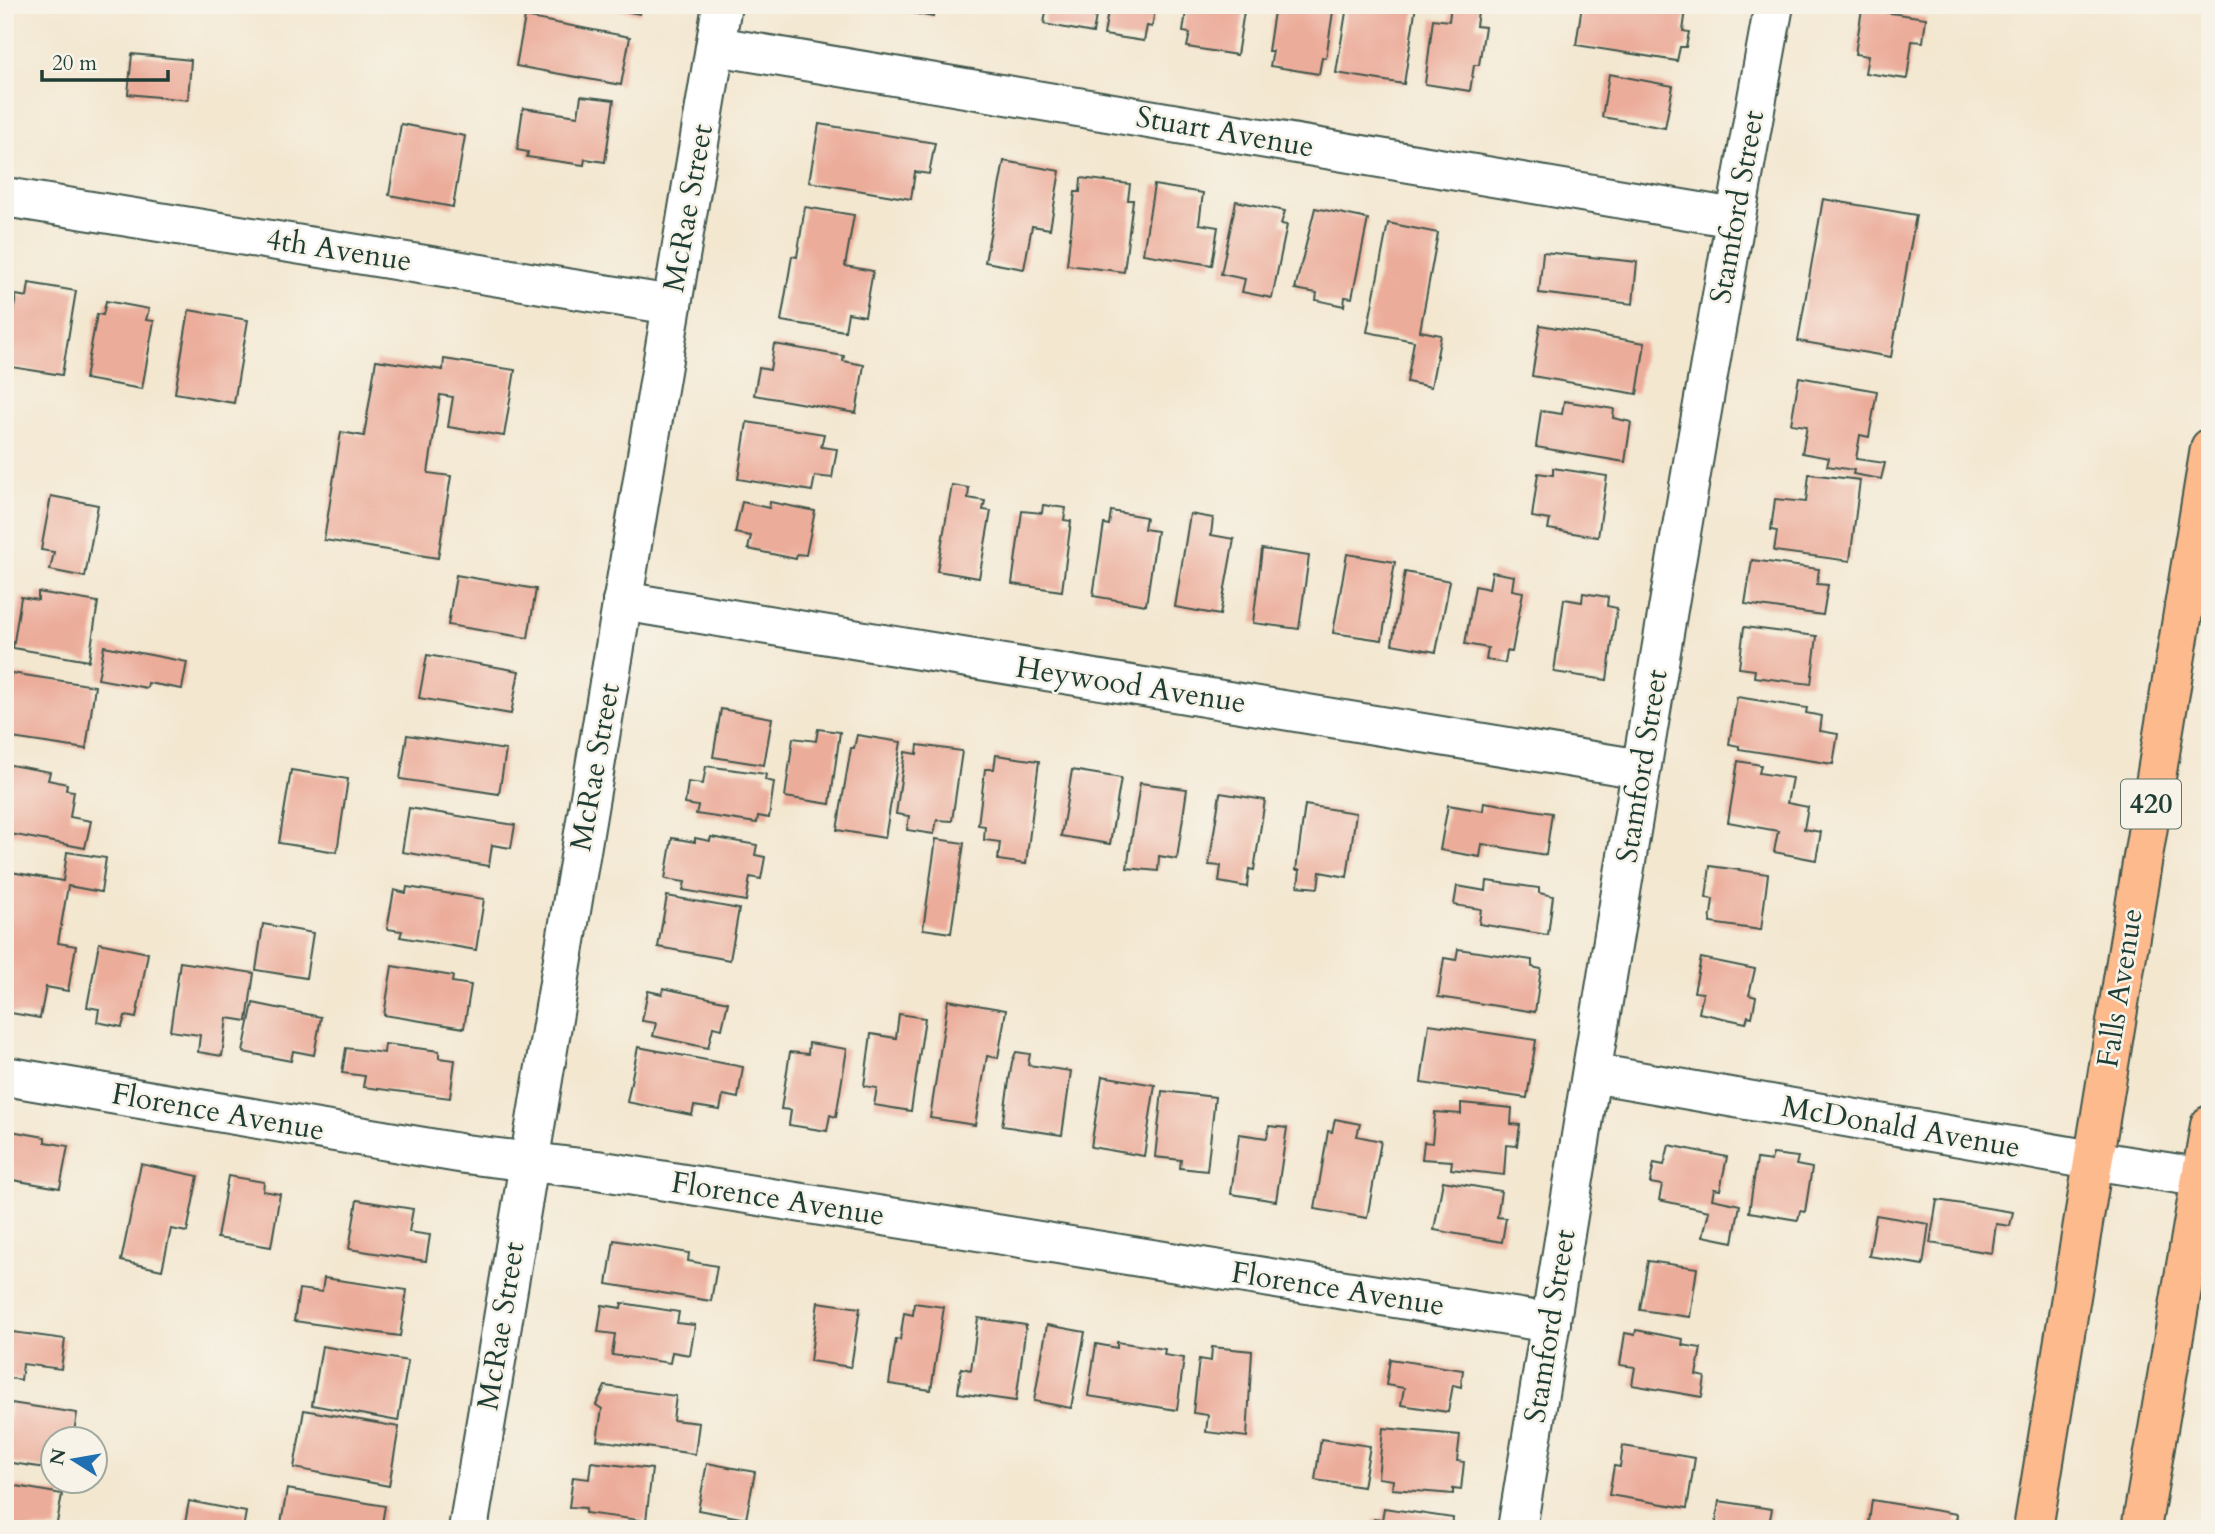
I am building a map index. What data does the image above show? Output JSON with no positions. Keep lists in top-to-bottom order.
{
  "streets": {
    "highway": ["420", "Falls Avenue"],
    "street": [
      "Stuart Avenue",
      "Stamford Street",
      "McRae Street",
      "4th Avenue",
      "Heywood Avenue",
      "Florence Avenue",
      "McDonald Avenue"
    ]
  },
  "crossings": [
    ["Stuart Avenue", "Stamford Street"],
    ["Stuart Avenue", "McRae Street"],
    ["Stamford Street", "Heywood Avenue"],
    ["Stamford Street", "Florence Avenue"],
    ["Stamford Street", "McDonald Avenue"],
    ["McRae Street", "4th Avenue"],
    ["McRae Street", "Heywood Avenue"],
    ["McRae Street", "Florence Avenue"],
    ["Falls Avenue", "McDonald Avenue"]
  ],
  "scale_bar": "20 m",
  "north": "left"
}
